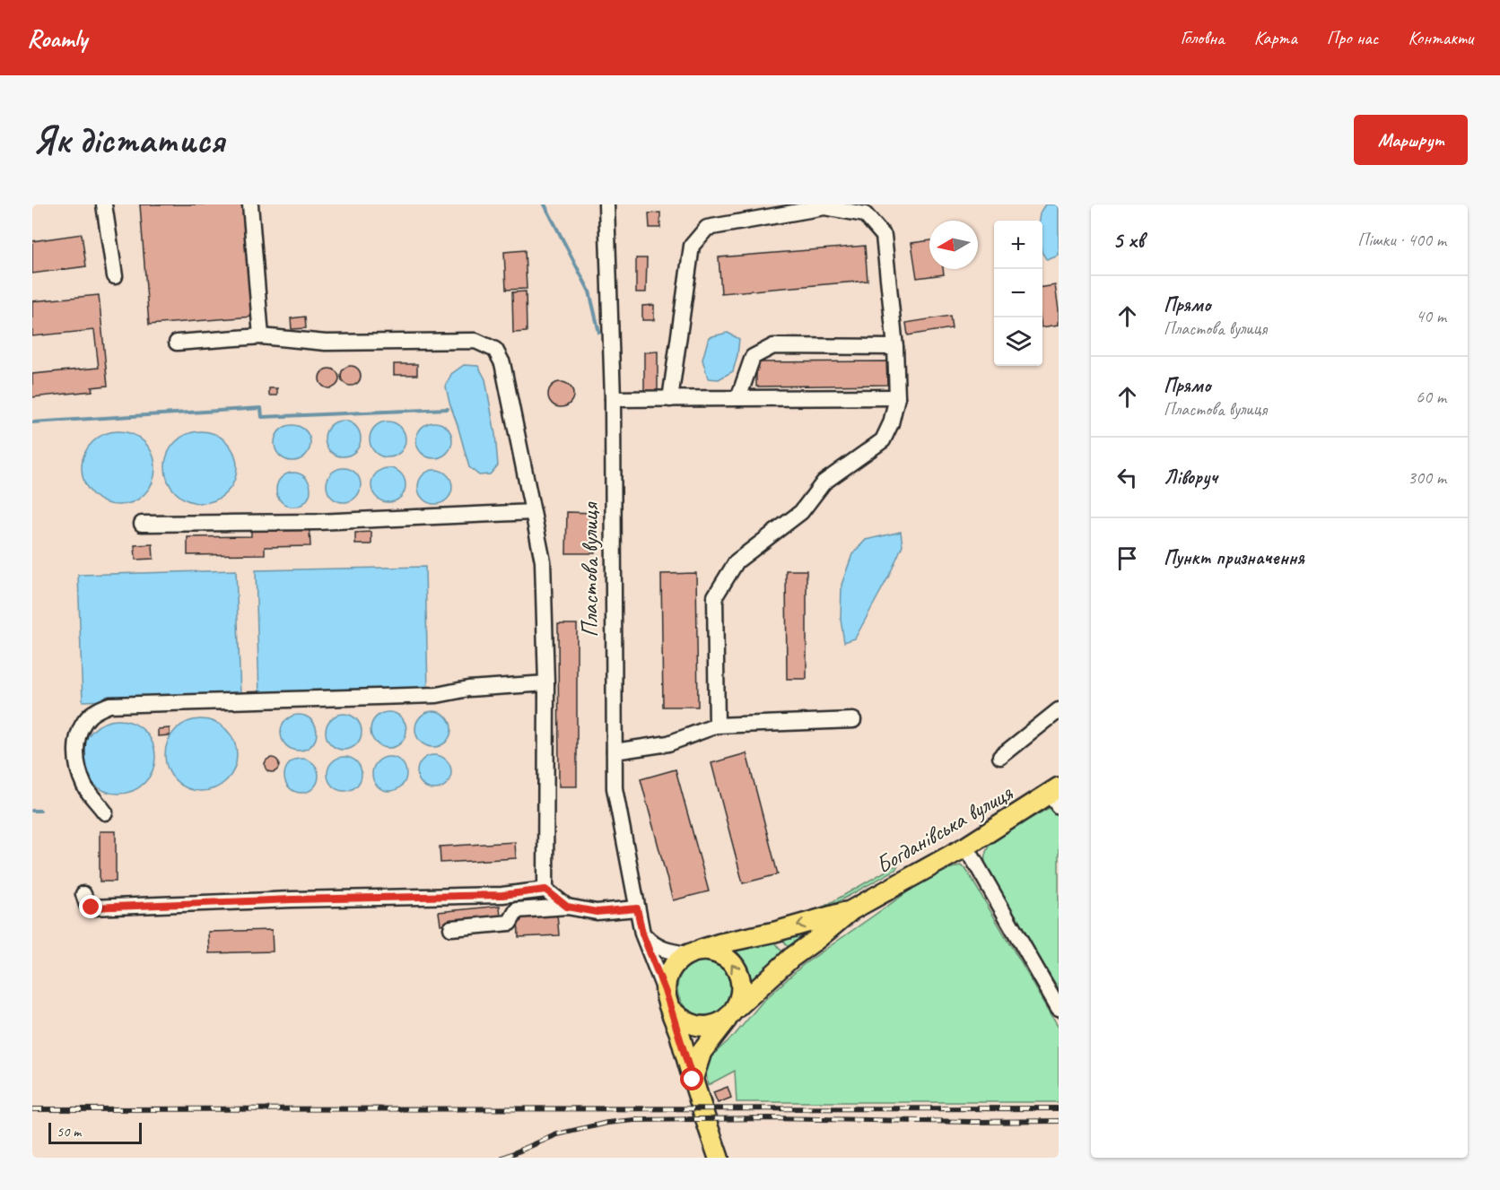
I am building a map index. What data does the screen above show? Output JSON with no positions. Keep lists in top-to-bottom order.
{
  "streets": {
    "main road": ["Пластова вулиця", "Богданівська вулиця"]
  },
  "crossings": [
    ["Пластова вулиця", "Богданівська вулиця"]
  ],
  "scale_bar": "50 m",
  "north": "left",
  "page": {
    "header": "Roamly",
    "nav": [
      "Головна",
      "Карта",
      "Про нас",
      "Контакти"
    ],
    "buttons": "Маршрут",
    "title": "Як дістатися",
    "heading": ["5 хв", "Пішки · 400 m"],
    "map_buttons": ["+", "−"],
    "list": [
      ["Прямо", "Пластова вулиця", "40 m"],
      ["Прямо", "Пластова вулиця", "60 m"],
      ["Ліворуч", "300 m"],
      "Пункт призначення"
    ],
    "scale": "50 m"
  }
}
